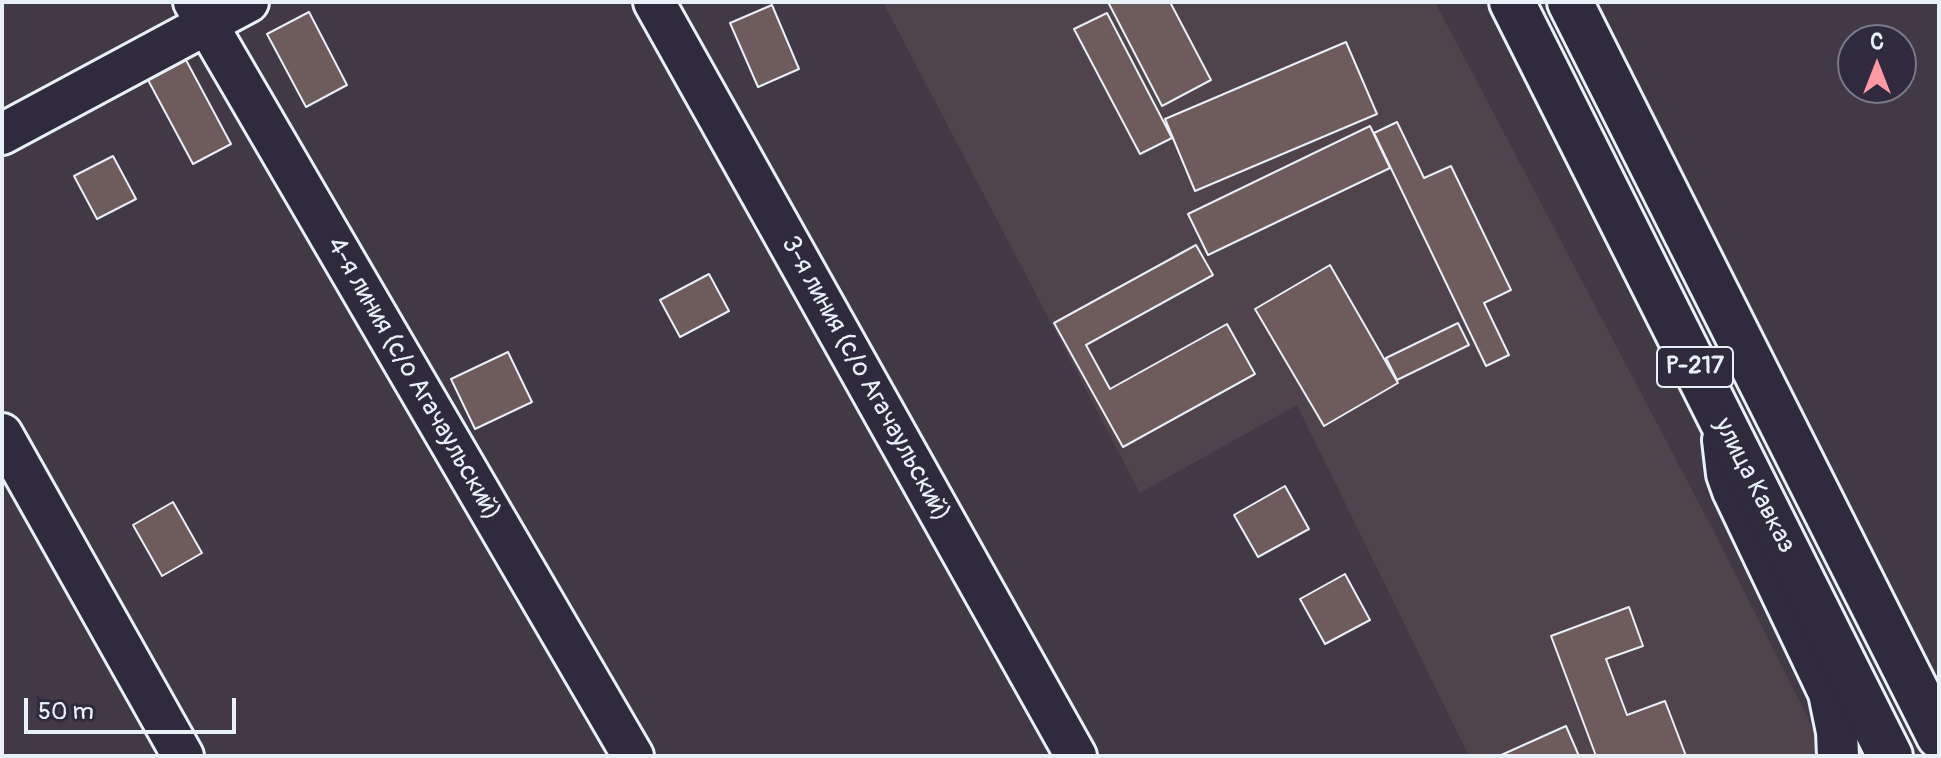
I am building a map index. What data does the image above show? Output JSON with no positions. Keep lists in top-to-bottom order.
{
  "streets": {
    "highway": ["Р-217", "улица Кавказ"],
    "street": ["4-я линия (с/о Агачаульский)", "3-я линия (с/о Агачаульский)"]
  },
  "scale_bar": "50 m",
  "north": "top"
}
